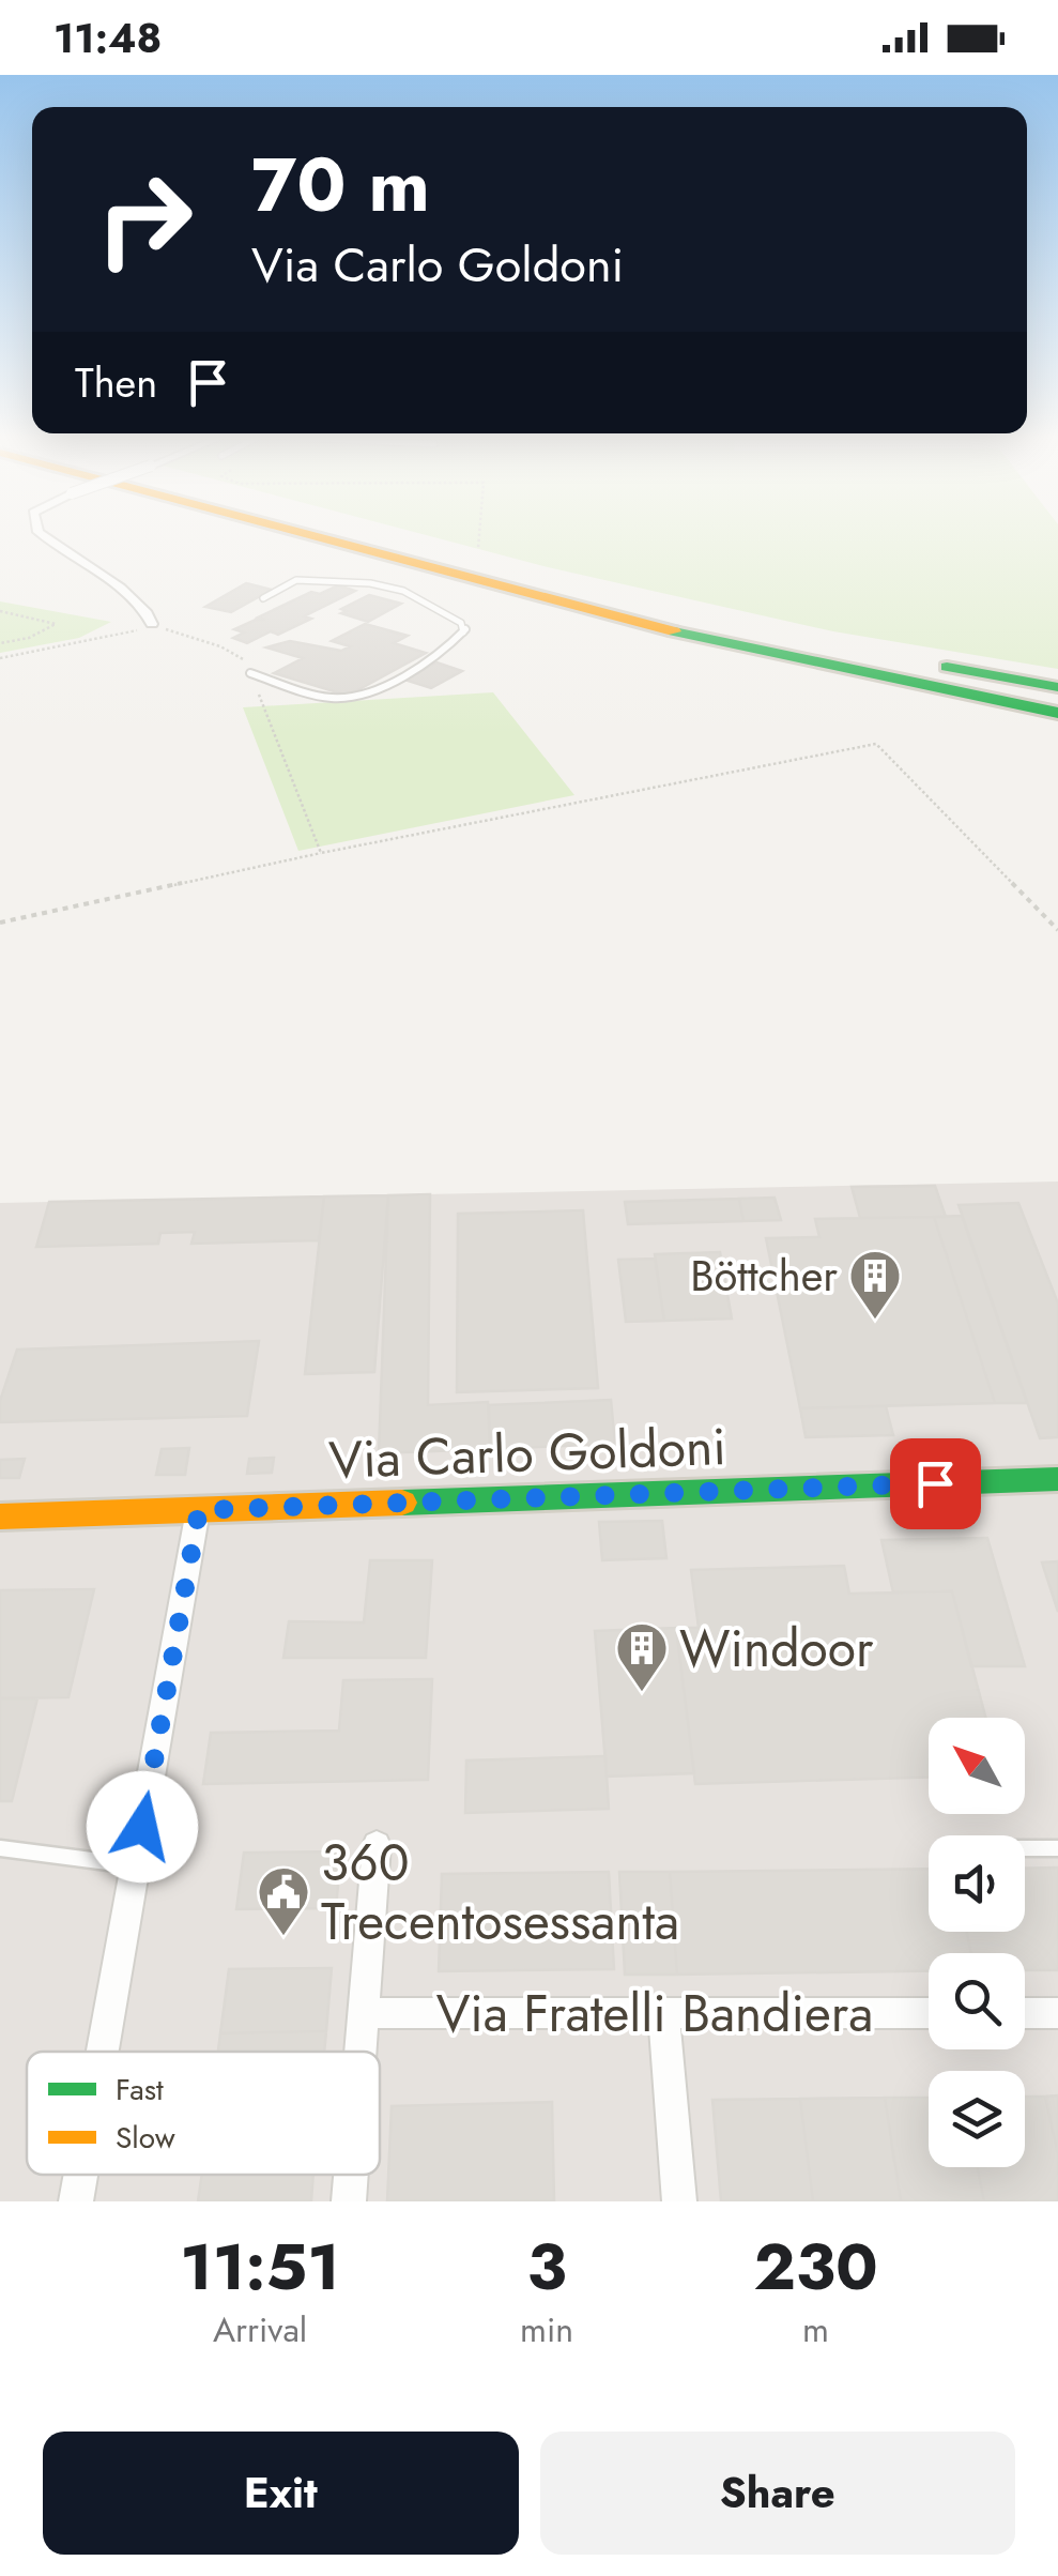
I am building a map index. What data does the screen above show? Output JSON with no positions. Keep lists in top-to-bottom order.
{
  "streets": {
    "main road": ["Via Carlo Goldoni"],
    "street": ["Via Fratelli Bandiera"]
  },
  "places": {
    "building": ["Böttcher", "Windoor"],
    "public building": ["360 Trecentosessanta"]
  },
  "legend": ["Fast", "Slow"],
  "north": "top left",
  "page": {
    "status": "11:48",
    "turn": ["70 m", "Via Carlo Goldoni"],
    "then": "Then",
    "eta": [
      "11:51",
      "Arrival",
      "3",
      "min",
      "230",
      "m"
    ],
    "buttons": ["Exit", "Share"]
  }
}
